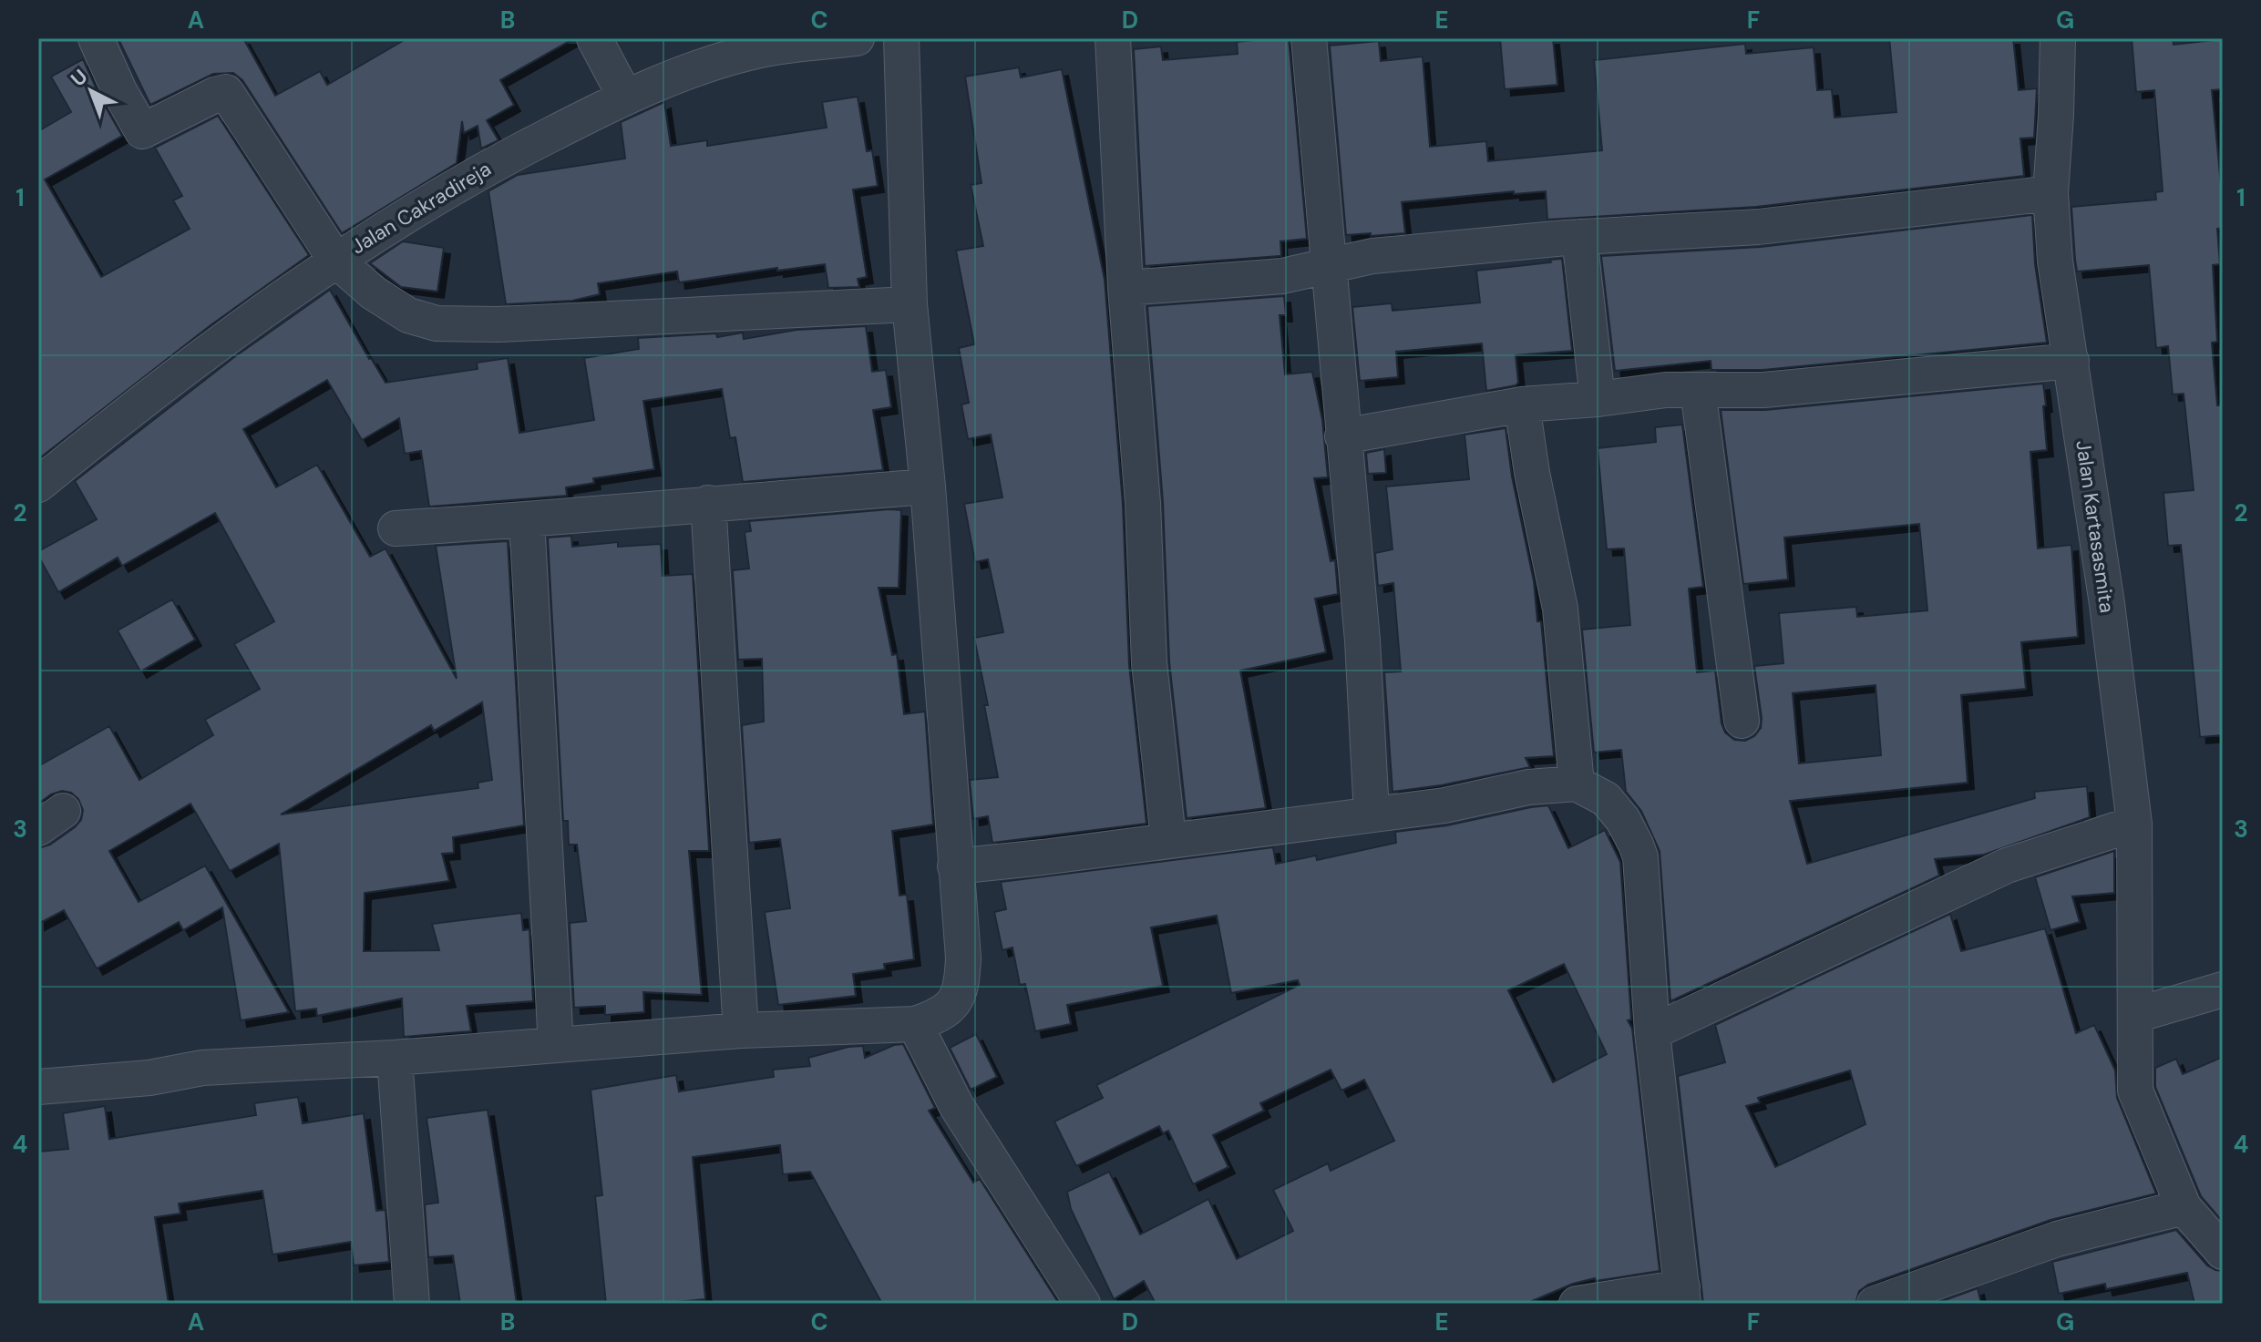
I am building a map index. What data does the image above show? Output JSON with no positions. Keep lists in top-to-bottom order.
{
  "streets": {
    "street": ["Jalan Cakradireja", "Jalan Kartasasmita"]
  },
  "north": "top left",
  "grid": {
    "columns": [
      "A",
      "B",
      "C",
      "D",
      "E",
      "F",
      "G"
    ],
    "rows": [
      "1",
      "2",
      "3",
      "4"
    ]
  }
}
